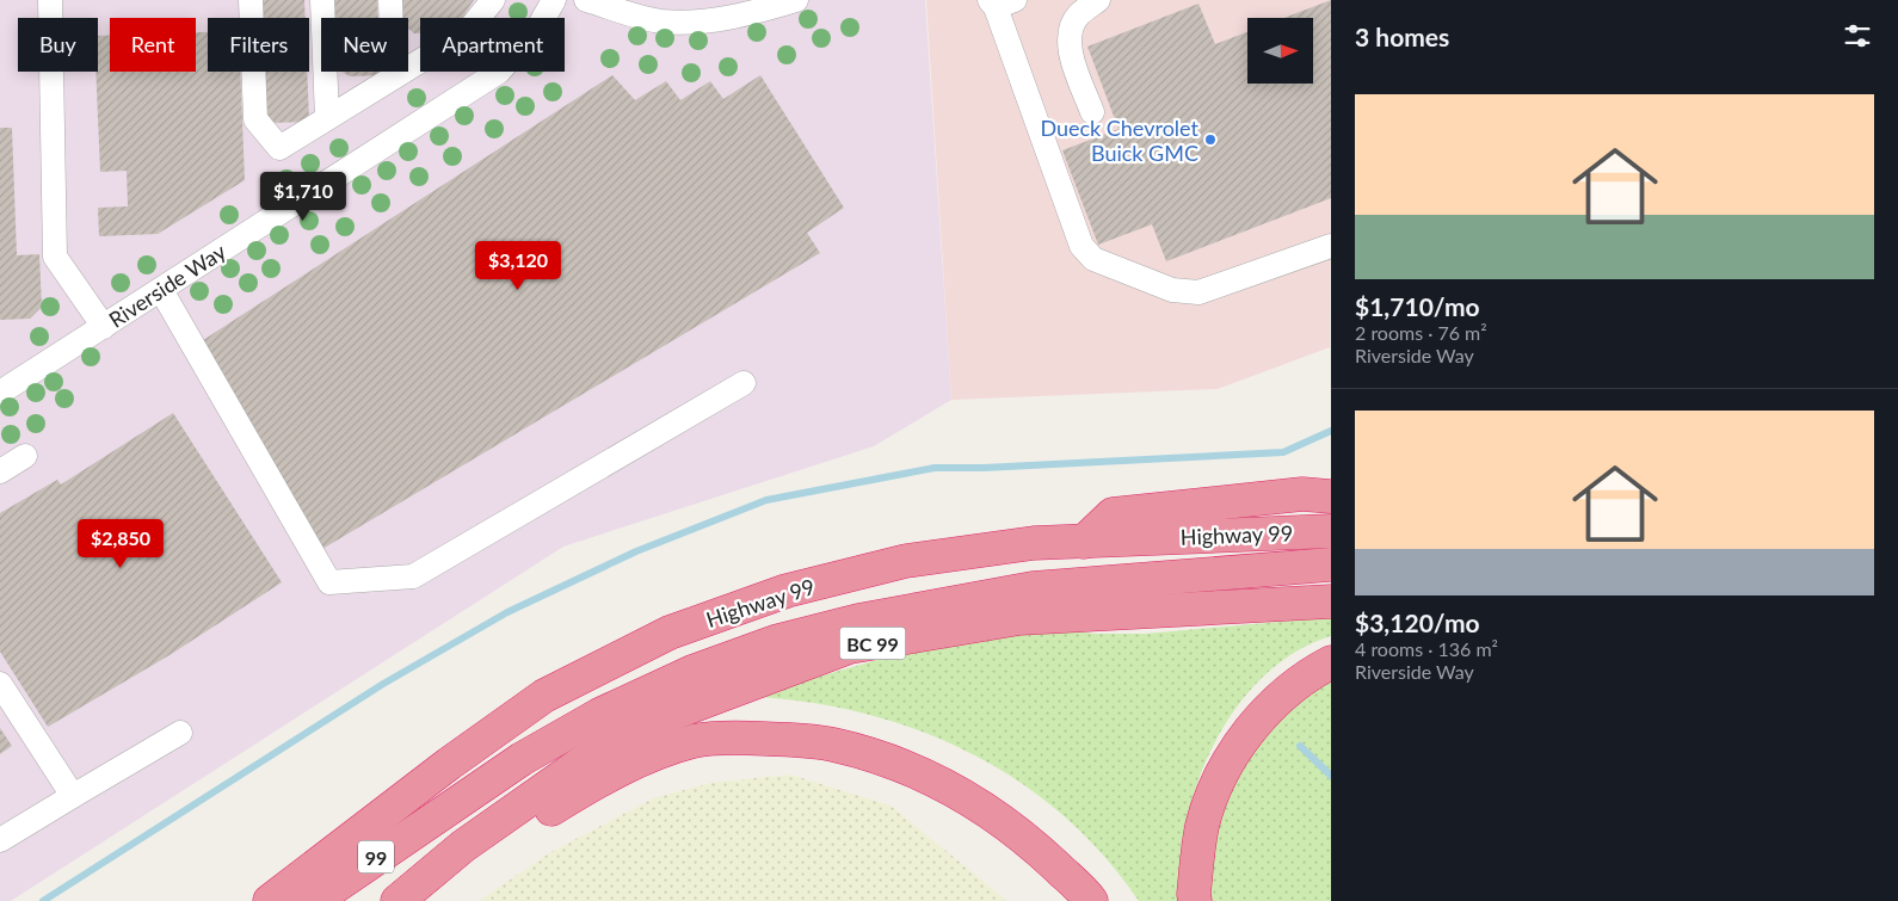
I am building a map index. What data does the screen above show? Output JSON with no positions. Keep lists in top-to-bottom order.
{
  "streets": {
    "highway": ["Highway 99", "BC 99", "99"],
    "street": ["Riverside Way"]
  },
  "places": ["Dueck Chevrolet Buick GMC"],
  "north": "right",
  "page": {
    "heading": "3 homes",
    "chip": [
      "Buy",
      "Rent",
      "Filters",
      "New",
      "Apartment"
    ],
    "list": [
      {
        "name": "$1,710/mo",
        "note": "2 rooms · 76 m² · Riverside Way"
      },
      {
        "name": "$3,120/mo",
        "note": "4 rooms · 136 m² · Riverside Way"
      }
    ],
    "price": ["$1,710", "$3,120", "$2,850"]
  }
}
